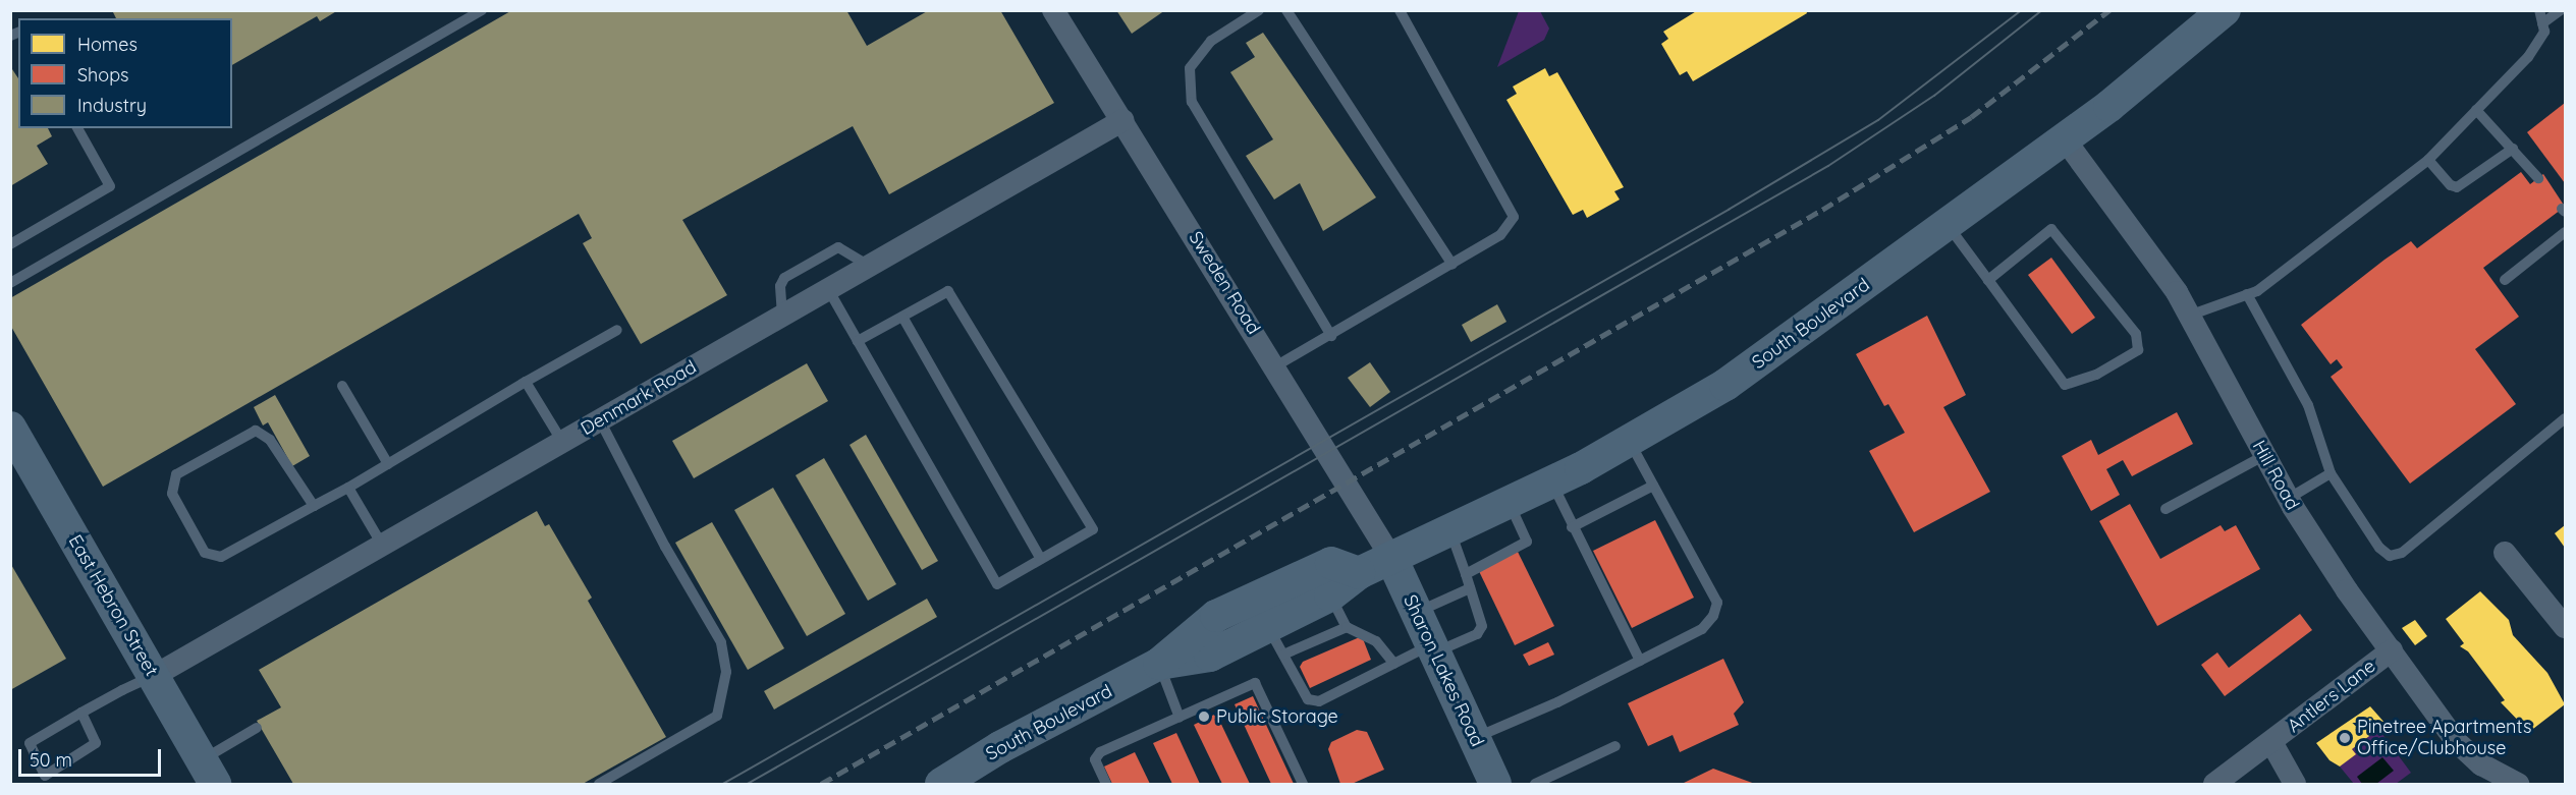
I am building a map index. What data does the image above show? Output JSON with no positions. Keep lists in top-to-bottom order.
{
  "streets": {
    "main road": ["South Boulevard", "East Hebron Street", "Sharon Lakes Road"],
    "street": [
      "Sweden Road",
      "Denmark Road",
      "Hill Road",
      "Antlers Lane"
    ]
  },
  "crossings": [
    ["Sweden Road", "South Boulevard"],
    ["Sweden Road", "Denmark Road"],
    ["Sweden Road", "Sharon Lakes Road"],
    ["South Boulevard", "Hill Road"],
    ["South Boulevard", "Sharon Lakes Road"],
    ["Denmark Road", "East Hebron Street"],
    ["Hill Road", "Antlers Lane"]
  ],
  "places": ["Public Storage", "Pinetree Apartments Office/Clubhouse"],
  "legend": ["Homes", "Shops", "Industry"],
  "scale_bar": "50 m"
}
